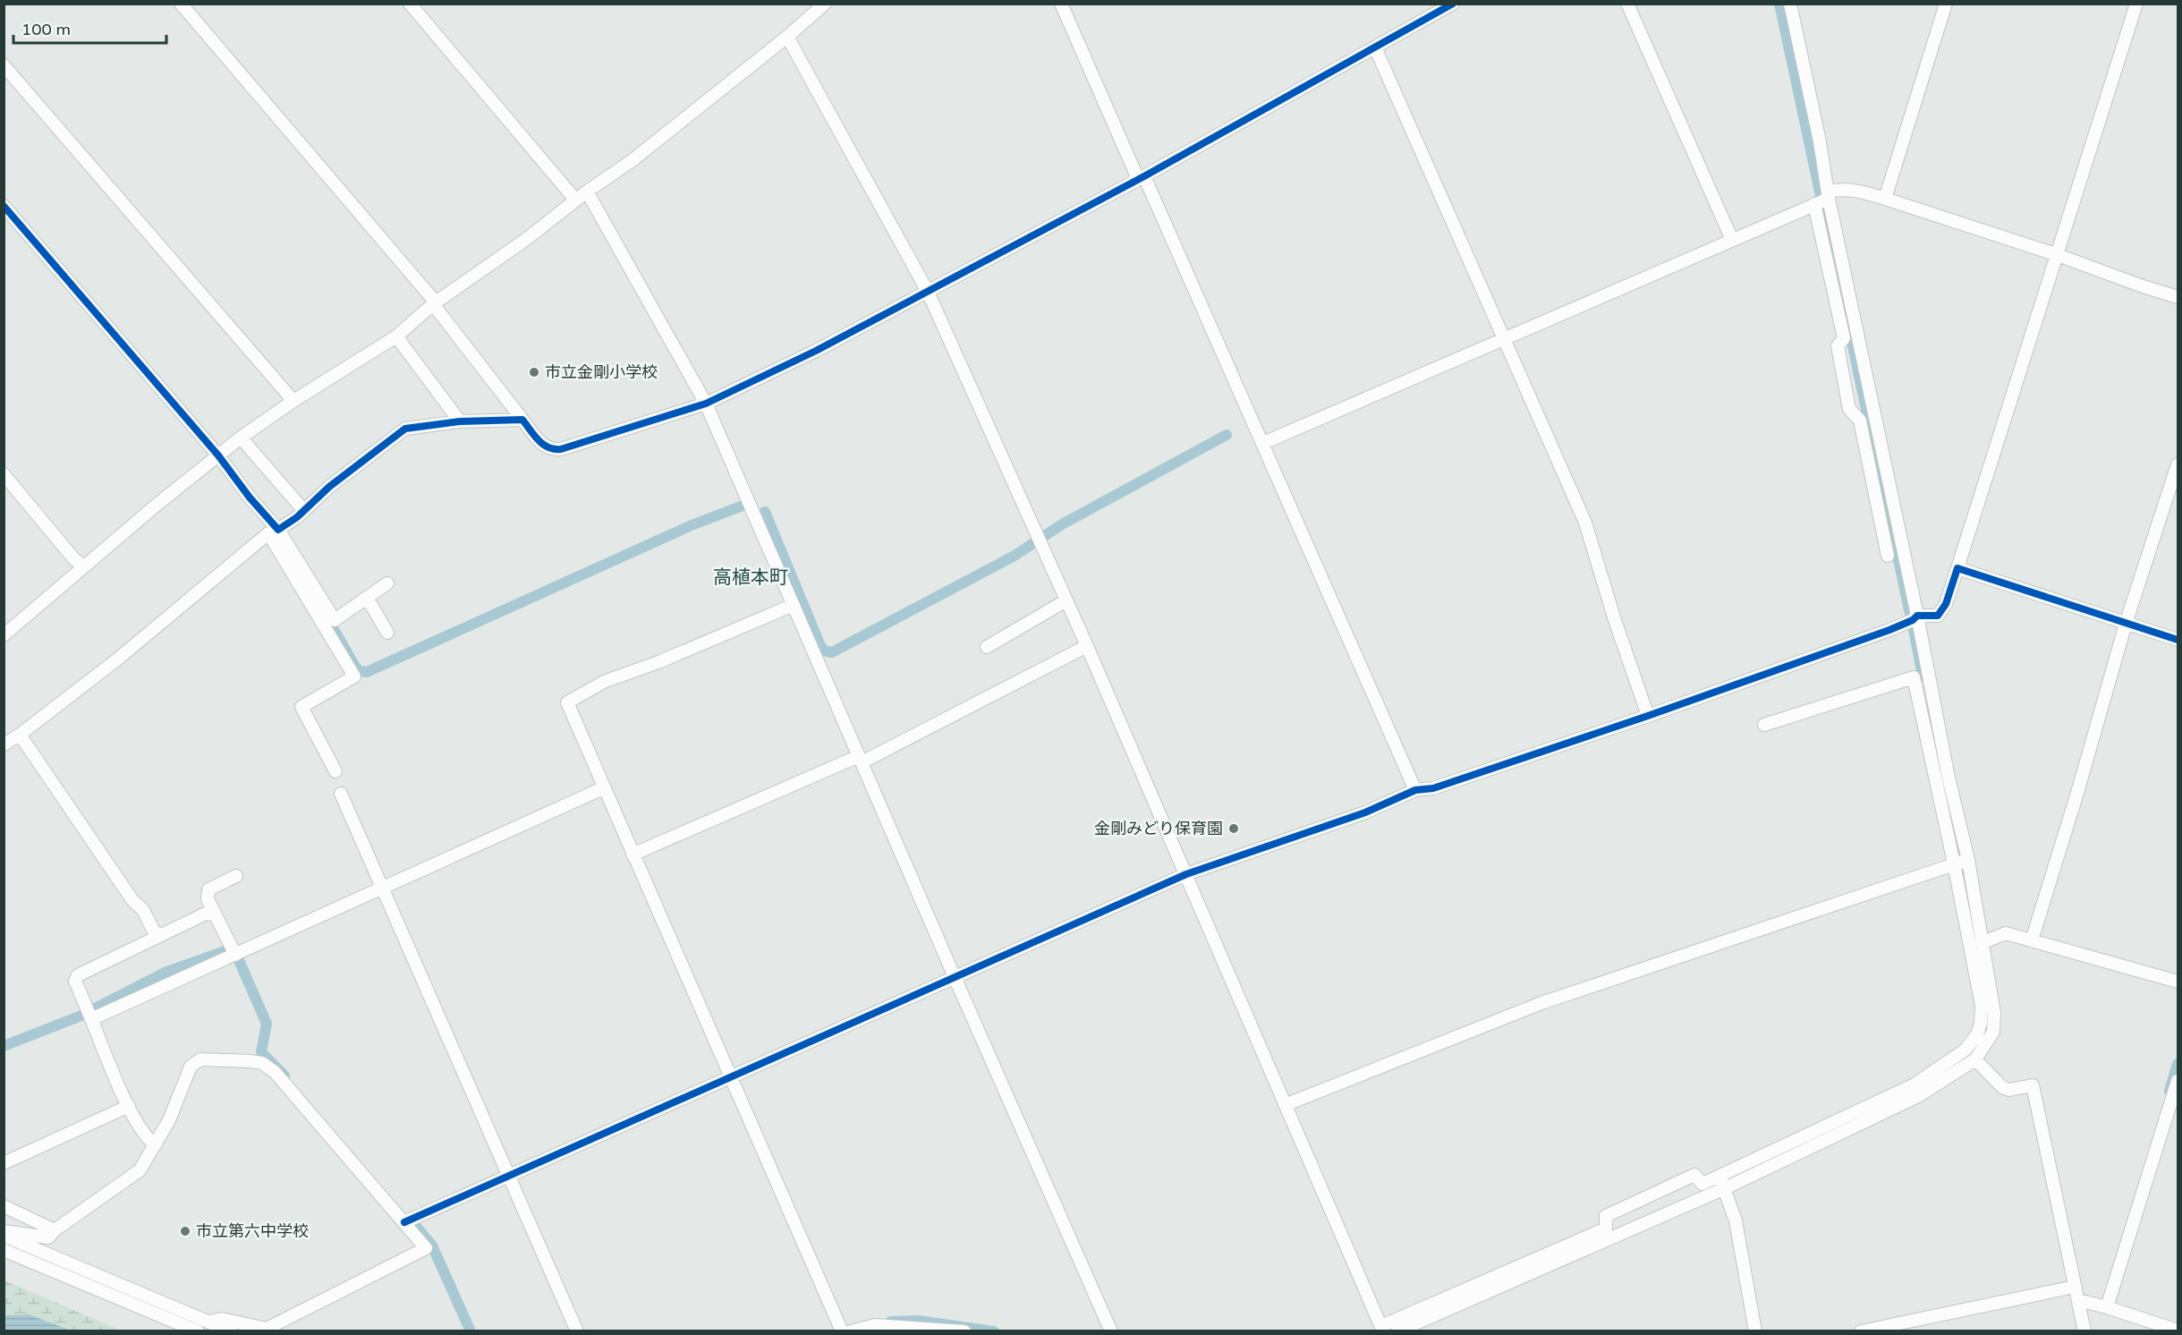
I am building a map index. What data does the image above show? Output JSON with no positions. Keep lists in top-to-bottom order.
{
  "districts": ["高植本町"],
  "places": ["市立金剛小学校", "金剛みどり保育園", "市立第六中学校"],
  "scale_bar": "100 m"
}
